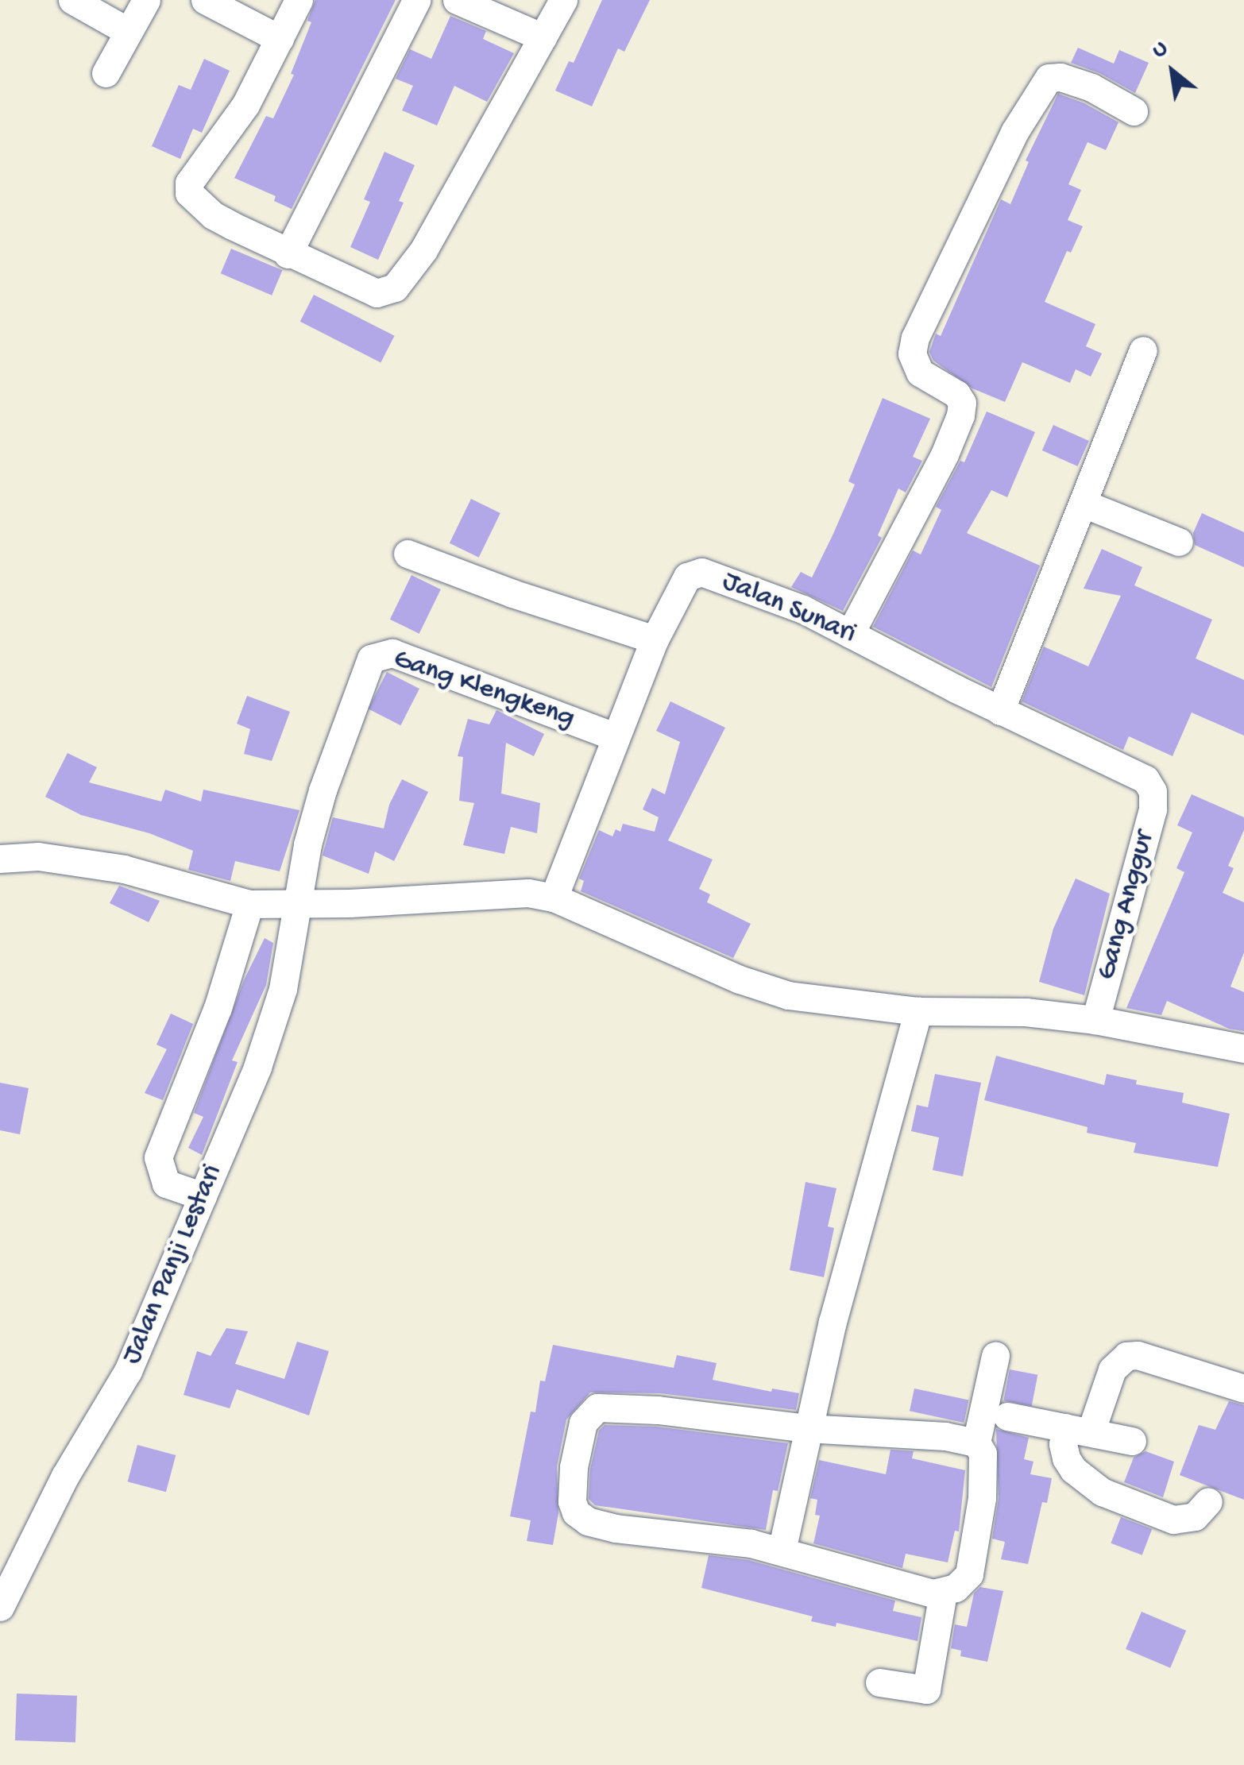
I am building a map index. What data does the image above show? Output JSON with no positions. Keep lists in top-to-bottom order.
{
  "streets": {
    "street": [
      "Jalan Sunari",
      "Gang Klengkeng",
      "Gang Anggur",
      "Jalan Panji Lestari"
    ]
  },
  "crossings": [
    ["Jalan Sunari", "Gang Klengkeng"],
    ["Jalan Sunari", "Gang Anggur"],
    ["Gang Klengkeng", "Jalan Panji Lestari"]
  ],
  "north": "top left"
}
